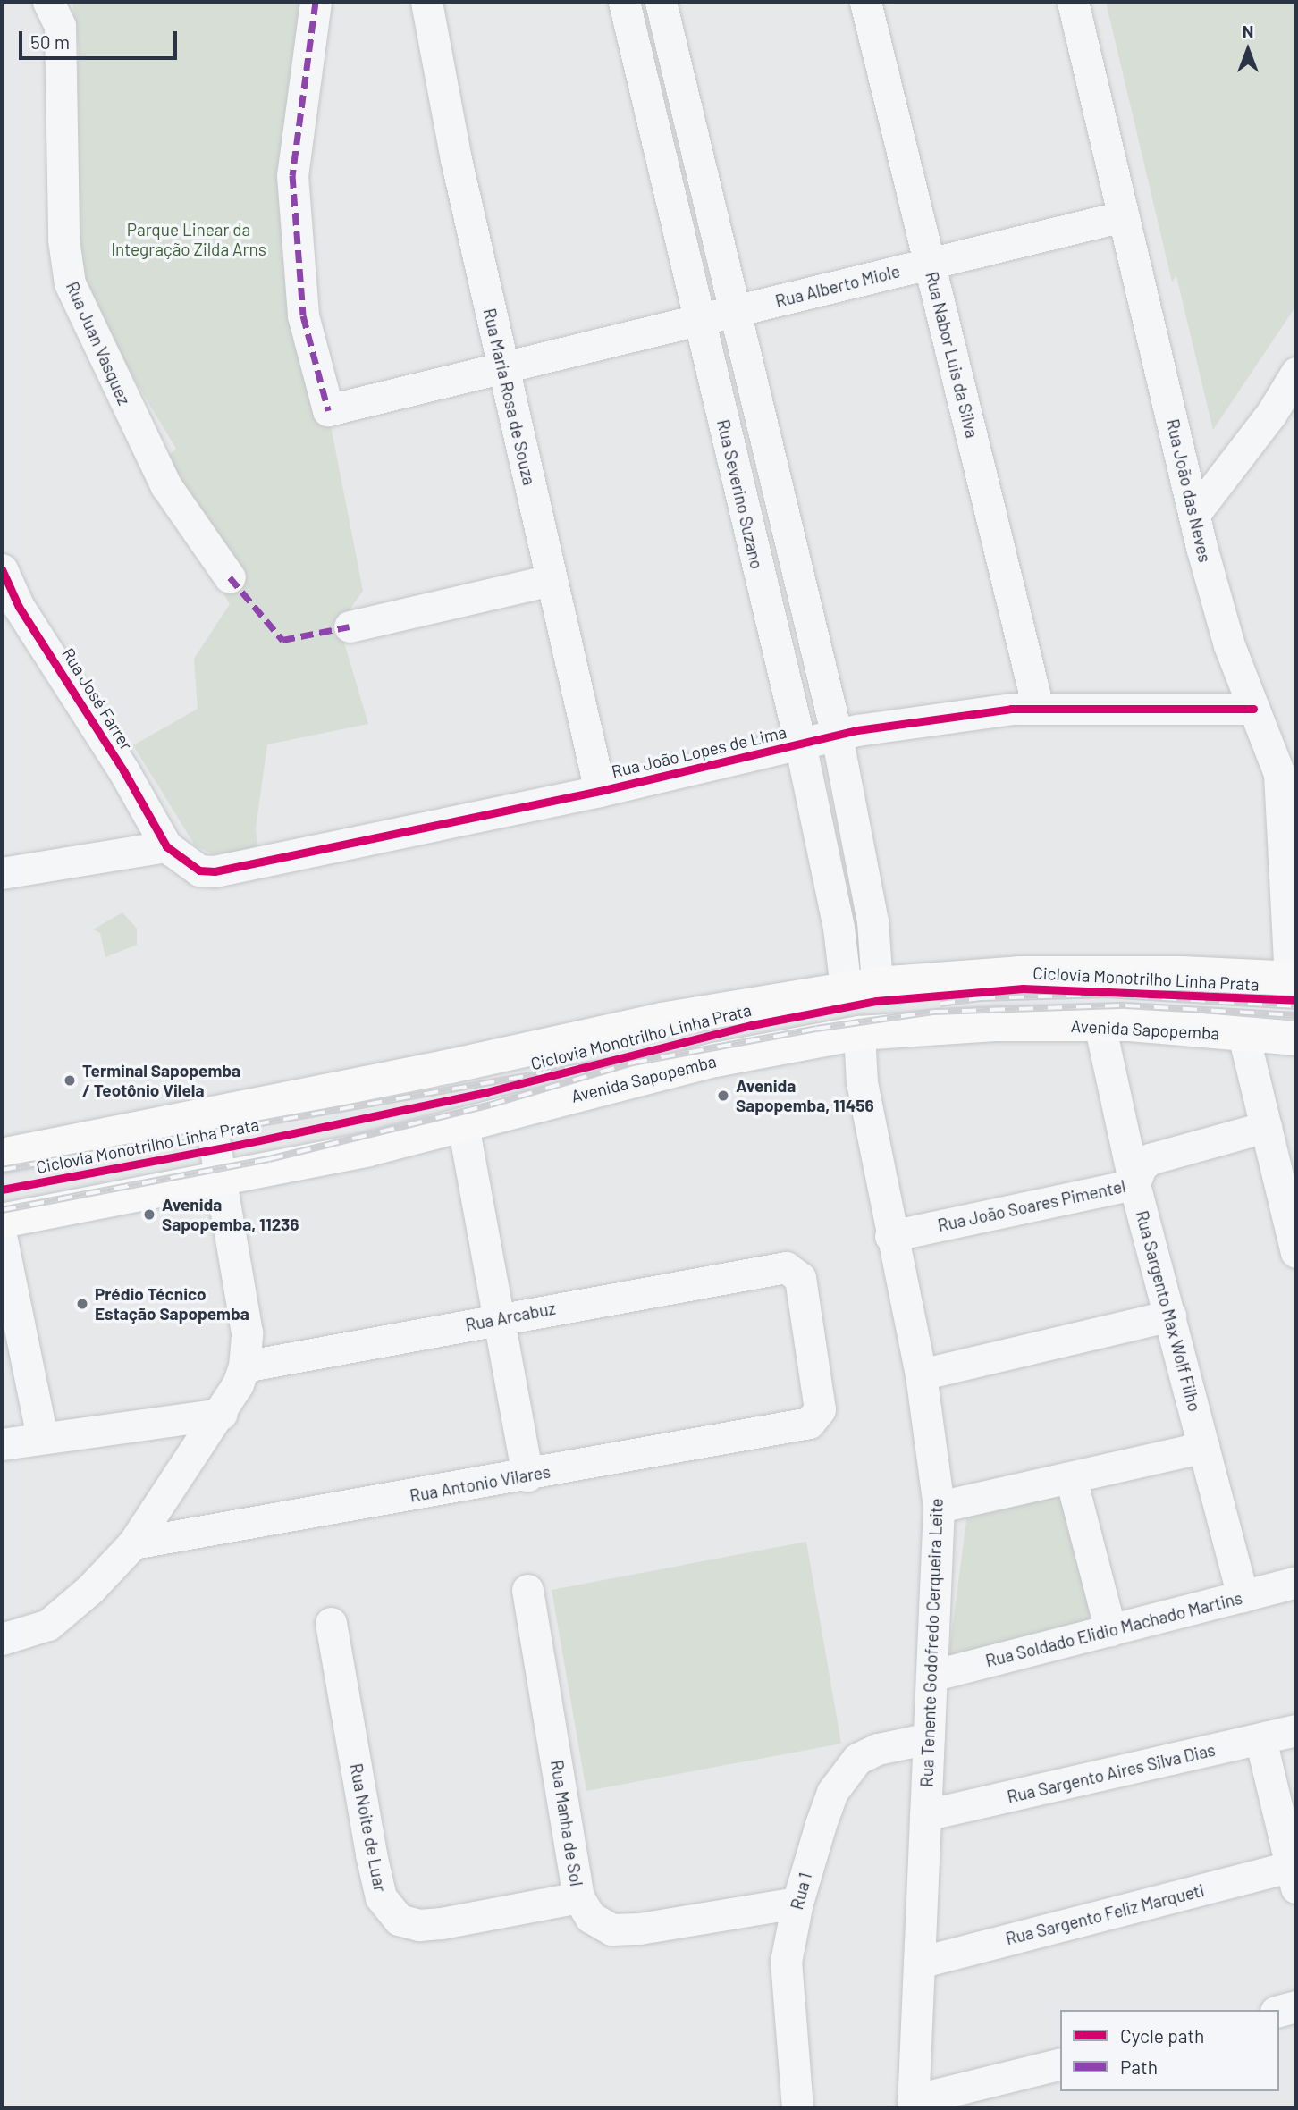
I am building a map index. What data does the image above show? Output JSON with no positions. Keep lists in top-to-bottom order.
{
  "streets": {
    "main road": ["Avenida Sapopemba"],
    "street": [
      "Rua Alberto Miole",
      "Rua Juan Vasquez",
      "Rua Nabor Luis da Silva",
      "Rua Maria Rosa de Souza",
      "Rua João das Neves",
      "Rua Severino Suzano",
      "Rua José Farrer",
      "Rua João Lopes de Lima",
      "Rua João Soares Pimentel",
      "Rua Sargento Max Wolf Filho",
      "Rua Arcabuz",
      "Rua Antonio Vilares",
      "Rua Soldado Elidio Machado Martins",
      "Rua Tenente Godofredo Cerqueira Leite",
      "Rua Sargento Aires Silva Dias",
      "Rua Manha de Sol",
      "Rua Noite de Luar",
      "Rua 1",
      "Rua Sargento Feliz Marqueti"
    ],
    "cycle path": ["Ciclovia Monotrilho Linha Prata"]
  },
  "crossings": [
    ["Rua Alberto Miole", "Rua Nabor Luis da Silva"],
    ["Rua Alberto Miole", "Rua Maria Rosa de Souza"],
    ["Rua Alberto Miole", "Rua João das Neves"],
    ["Rua Alberto Miole", "Rua Severino Suzano"],
    ["Rua Nabor Luis da Silva", "Rua João Lopes de Lima"],
    ["Rua Maria Rosa de Souza", "Rua João Lopes de Lima"],
    ["Rua João das Neves", "Rua João Lopes de Lima"],
    ["Rua Severino Suzano", "Rua João Lopes de Lima"],
    ["Rua José Farrer", "Rua João Lopes de Lima"],
    ["Avenida Sapopemba", "Rua Sargento Max Wolf Filho"],
    ["Avenida Sapopemba", "Rua Tenente Godofredo Cerqueira Leite"],
    ["Rua João Soares Pimentel", "Rua Sargento Max Wolf Filho"],
    ["Rua João Soares Pimentel", "Rua Tenente Godofredo Cerqueira Leite"],
    ["Rua Sargento Max Wolf Filho", "Rua Soldado Elidio Machado Martins"],
    ["Rua Arcabuz", "Rua Antonio Vilares"],
    ["Rua Soldado Elidio Machado Martins", "Rua Tenente Godofredo Cerqueira Leite"],
    ["Rua Tenente Godofredo Cerqueira Leite", "Rua Sargento Aires Silva Dias"],
    ["Rua Tenente Godofredo Cerqueira Leite", "Rua 1"],
    ["Rua Tenente Godofredo Cerqueira Leite", "Rua Sargento Feliz Marqueti"],
    ["Rua Manha de Sol", "Rua Noite de Luar"],
    ["Rua Manha de Sol", "Rua 1"]
  ],
  "parks": ["Parque Linear da Integração Zilda Arns"],
  "places": [
    "Terminal Sapopemba / Teotônio Vilela",
    "Avenida Sapopemba, 11456",
    "Avenida Sapopemba, 11236",
    "Prédio Técnico Estação Sapopemba"
  ],
  "legend": ["Cycle path", "Path"],
  "scale_bar": "50 m",
  "north": "top"
}
